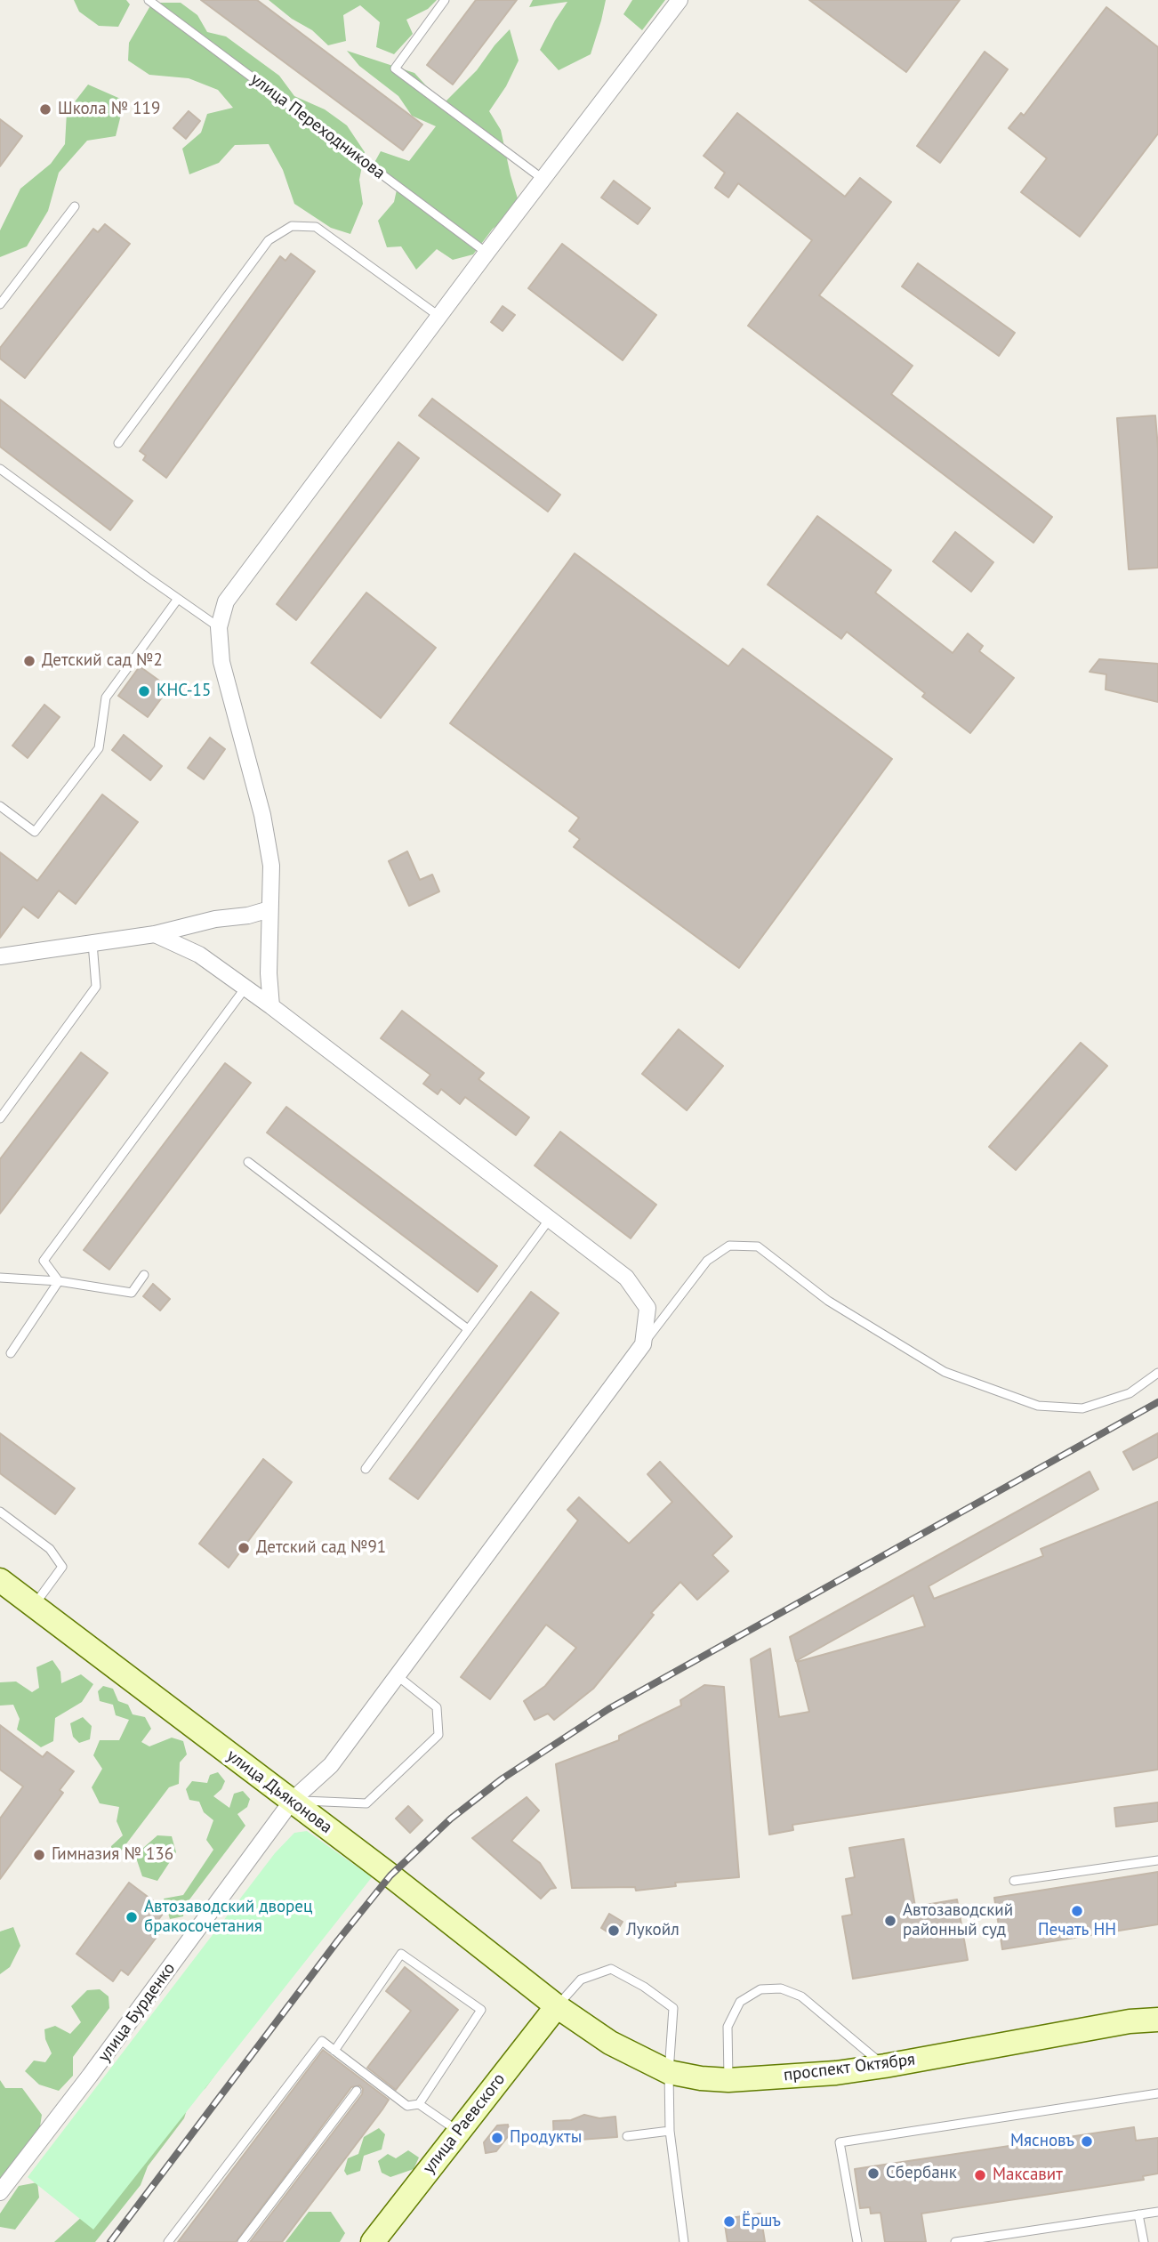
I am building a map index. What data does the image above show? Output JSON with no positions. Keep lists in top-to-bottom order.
{
  "streets": {
    "main road": ["улица Дьяконова", "проспект Октября", "улица Раевского"],
    "street": ["улица Бурденко"],
    "lane": ["улица Переходникова"]
  },
  "crossings": [
    ["улица Дьяконова", "улица Бурденко"],
    ["улица Дьяконова", "проспект Октября"],
    ["улица Дьяконова", "улица Раевского"],
    ["проспект Октября", "улица Раевского"]
  ],
  "places": [
    "Школа № 119",
    "Детский сад №2",
    "КНС-15",
    "Детский сад №91",
    "Гимназия № 136",
    "Печать НН",
    "Автозаводский дворец бракосочетания",
    "Автозаводский районный суд",
    "Лукойл",
    "Продукты",
    "Мясновъ",
    "Сбербанк",
    "Максавит",
    "Ёршъ"
  ]
}
